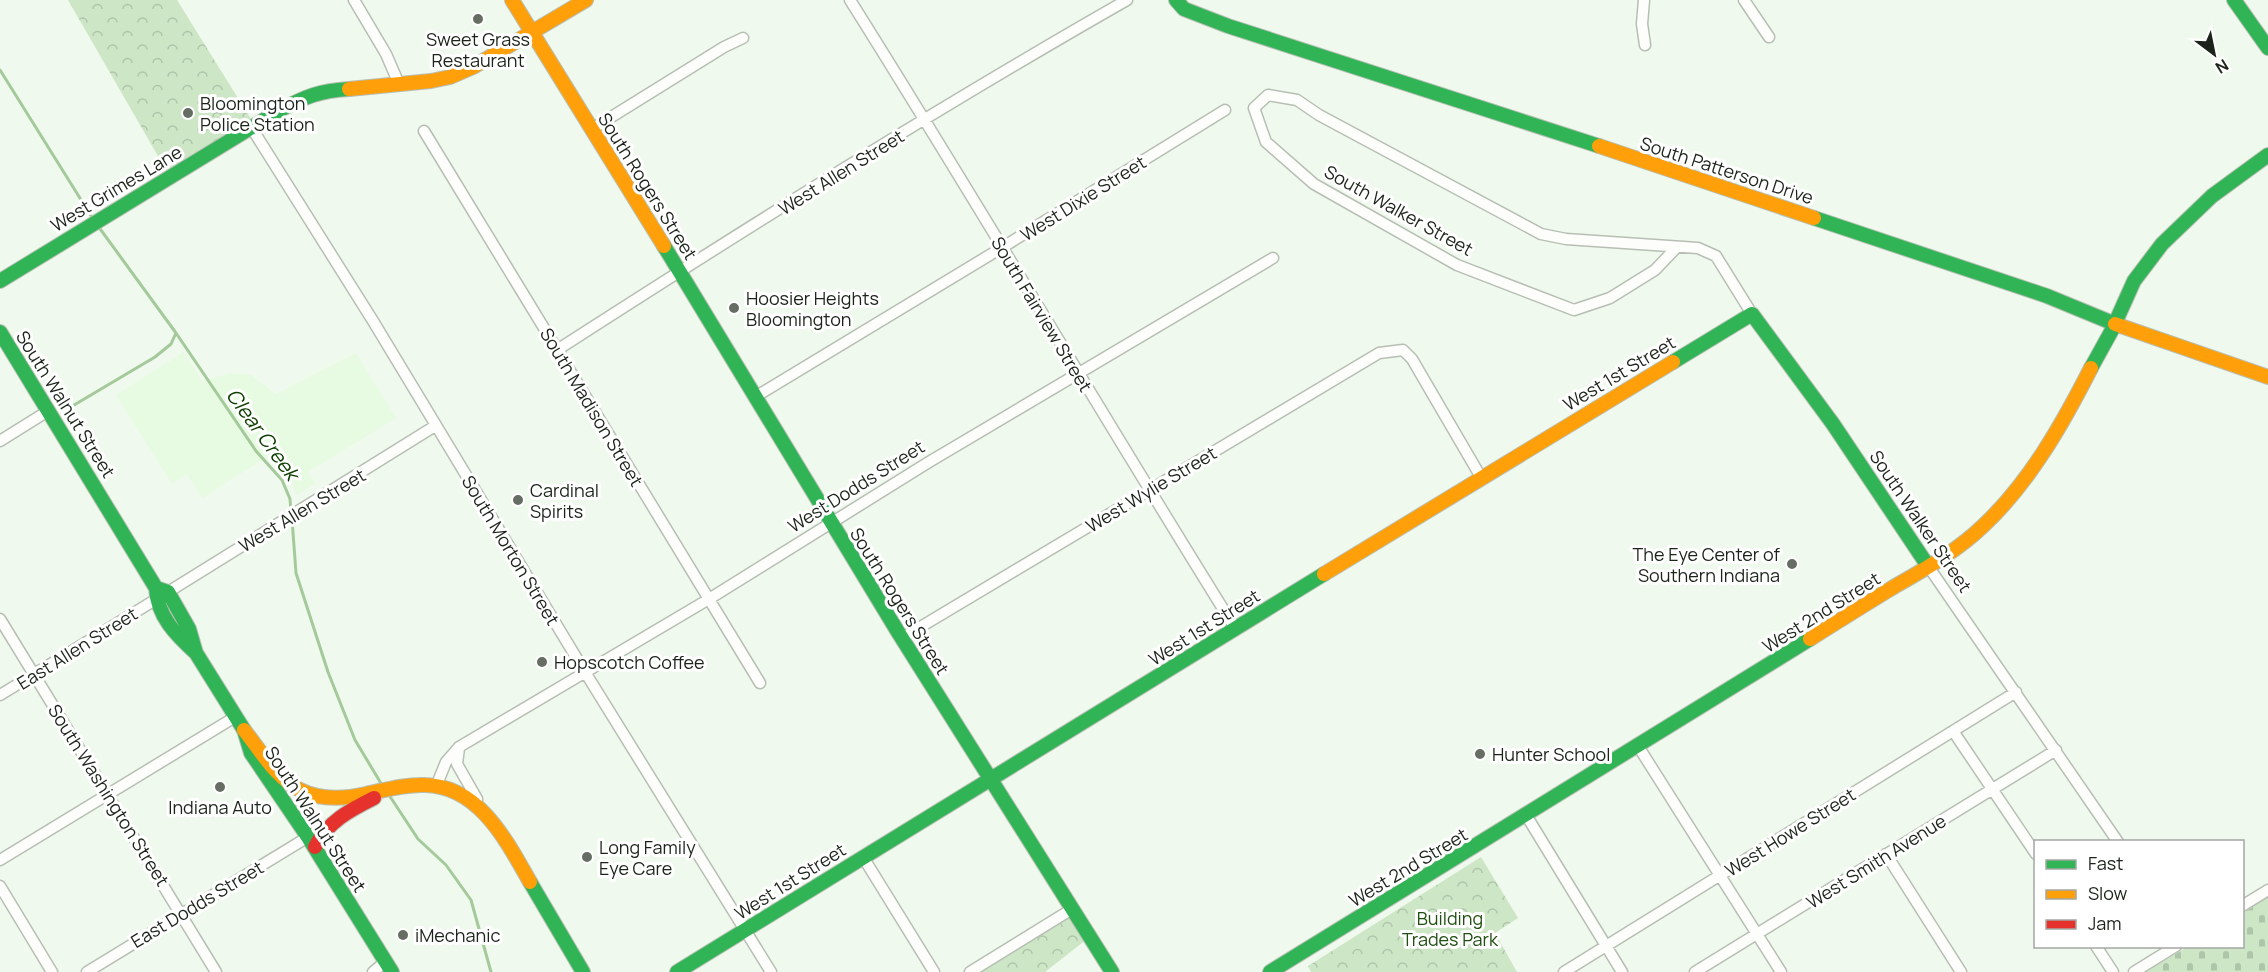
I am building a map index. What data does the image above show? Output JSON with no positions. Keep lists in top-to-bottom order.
{
  "streets": {
    "street": [
      "South Patterson Drive",
      "West Allen Street",
      "South Rogers Street",
      "West Grimes Lane",
      "West Dixie Street",
      "South Walker Street",
      "South Fairview Street",
      "West 1st Street",
      "South Walnut Street",
      "South Madison Street",
      "West Dodds Street",
      "West Wylie Street",
      "South Morton Street",
      "West 2nd Street",
      "East Allen Street",
      "South Washington Street",
      "West Howe Street",
      "West Smith Avenue",
      "East Dodds Street"
    ]
  },
  "crossings": [
    ["South Patterson Drive", "West 2nd Street"],
    ["West Allen Street", "South Rogers Street"],
    ["West Allen Street", "South Fairview Street"],
    ["West Allen Street", "South Walnut Street"],
    ["West Allen Street", "South Madison Street"],
    ["West Allen Street", "South Morton Street"],
    ["West Allen Street", "East Allen Street"],
    ["South Rogers Street", "West Grimes Lane"],
    ["South Rogers Street", "West Dixie Street"],
    ["South Rogers Street", "West 1st Street"],
    ["South Rogers Street", "West Dodds Street"],
    ["South Rogers Street", "West Wylie Street"],
    ["West Grimes Lane", "South Morton Street"],
    ["West Dixie Street", "South Fairview Street"],
    ["South Walker Street", "West 1st Street"],
    ["South Walker Street", "West 2nd Street"],
    ["South Walker Street", "West Howe Street"],
    ["South Walker Street", "West Smith Avenue"],
    ["South Fairview Street", "West 1st Street"],
    ["South Fairview Street", "West Dodds Street"],
    ["South Fairview Street", "West Wylie Street"],
    ["West 1st Street", "West Wylie Street"],
    ["West 1st Street", "South Morton Street"],
    ["South Walnut Street", "East Allen Street"],
    ["South Walnut Street", "East Dodds Street"],
    ["South Madison Street", "West Dodds Street"],
    ["West Dodds Street", "South Morton Street"],
    ["East Allen Street", "South Washington Street"],
    ["South Washington Street", "East Dodds Street"]
  ],
  "water": ["Clear Creek"],
  "parks": ["Building Trades Park"],
  "places": [
    "Sweet Grass Restaurant",
    "Bloomington Police Station",
    "Hoosier Heights Bloomington",
    "Cardinal Spirits",
    "The Eye Center of Southern Indiana",
    "Hopscotch Coffee",
    "Hunter School",
    "Indiana Auto",
    "Long Family Eye Care",
    "iMechanic"
  ],
  "legend": ["Fast", "Slow", "Jam"],
  "north": "bottom right"
}
